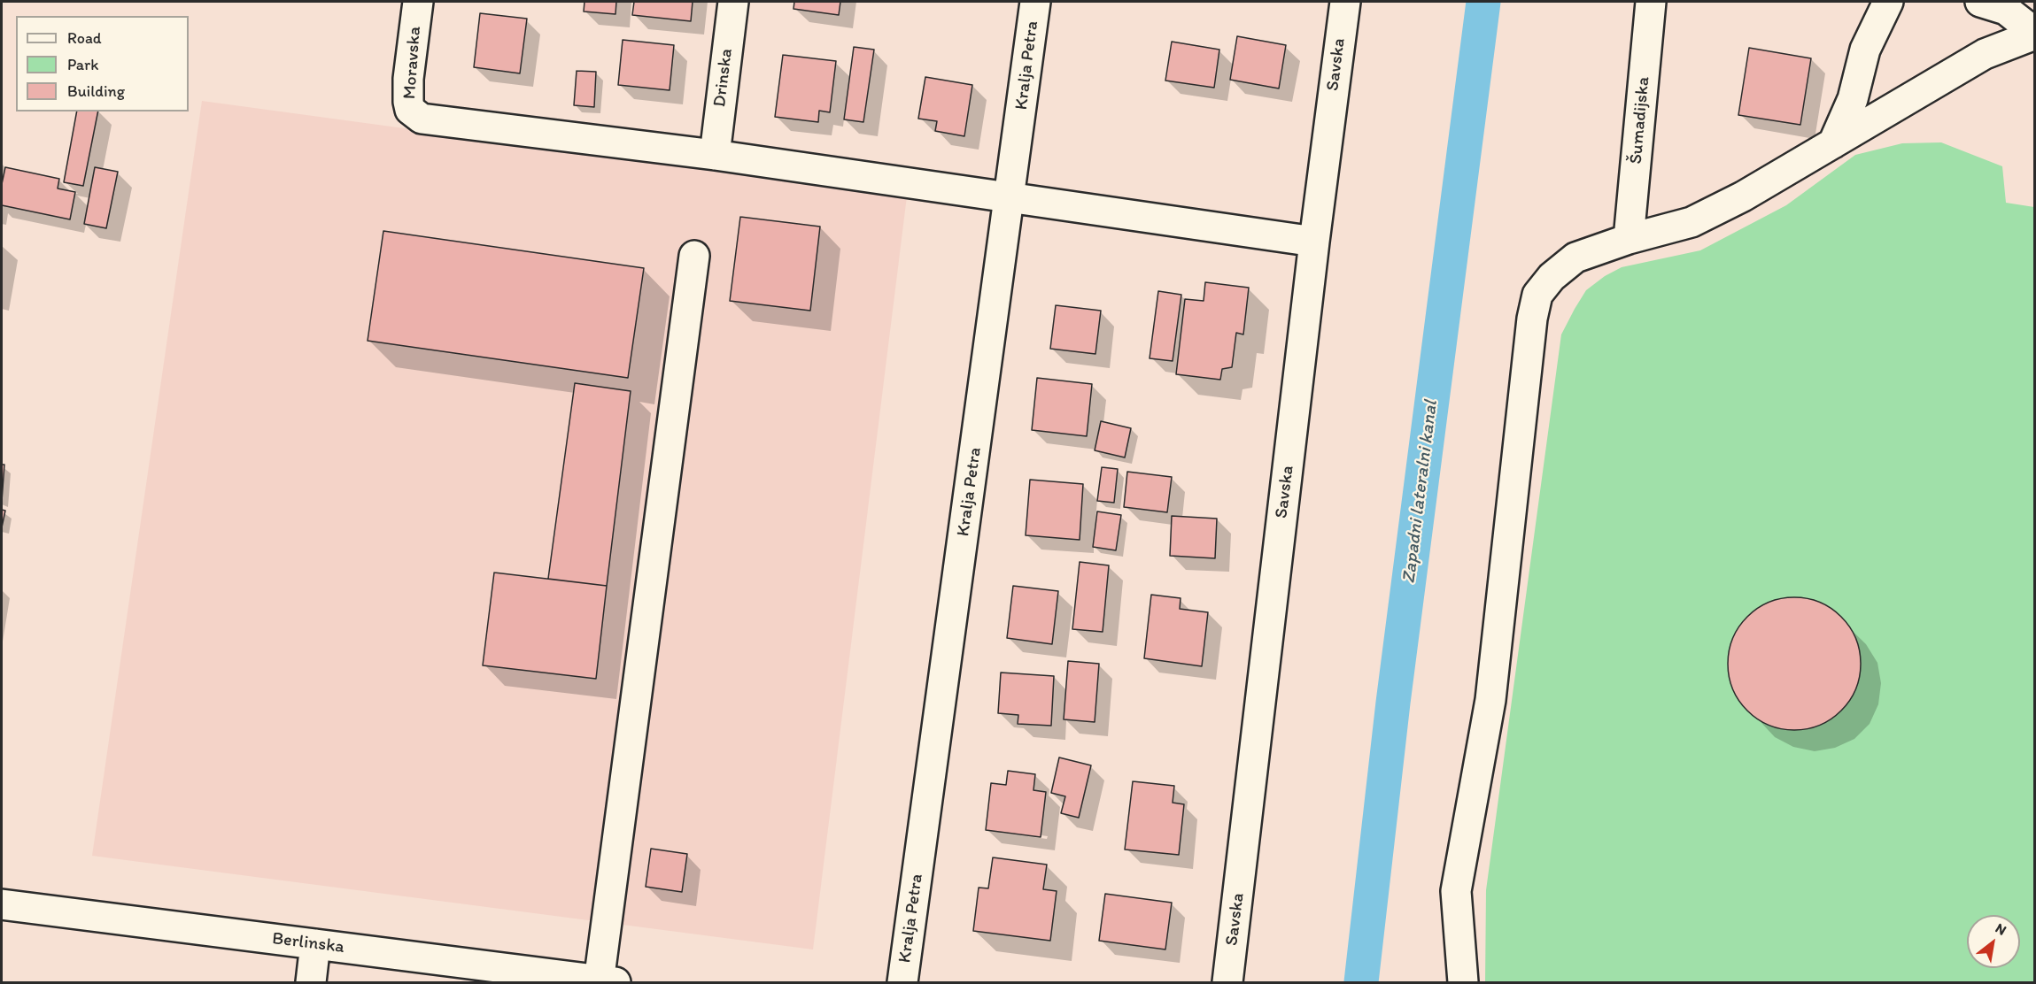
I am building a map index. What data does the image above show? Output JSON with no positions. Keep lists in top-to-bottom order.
{
  "streets": {
    "street": [
      "Moravska",
      "Savska",
      "Kralja Petra",
      "Drinska",
      "Šumadijska",
      "Berlinska"
    ]
  },
  "crossings": [
    ["Moravska", "Drinska"]
  ],
  "water": ["Zapadni lateralni kanal"],
  "legend": ["Road", "Park", "Building"],
  "north": "top right"
}
